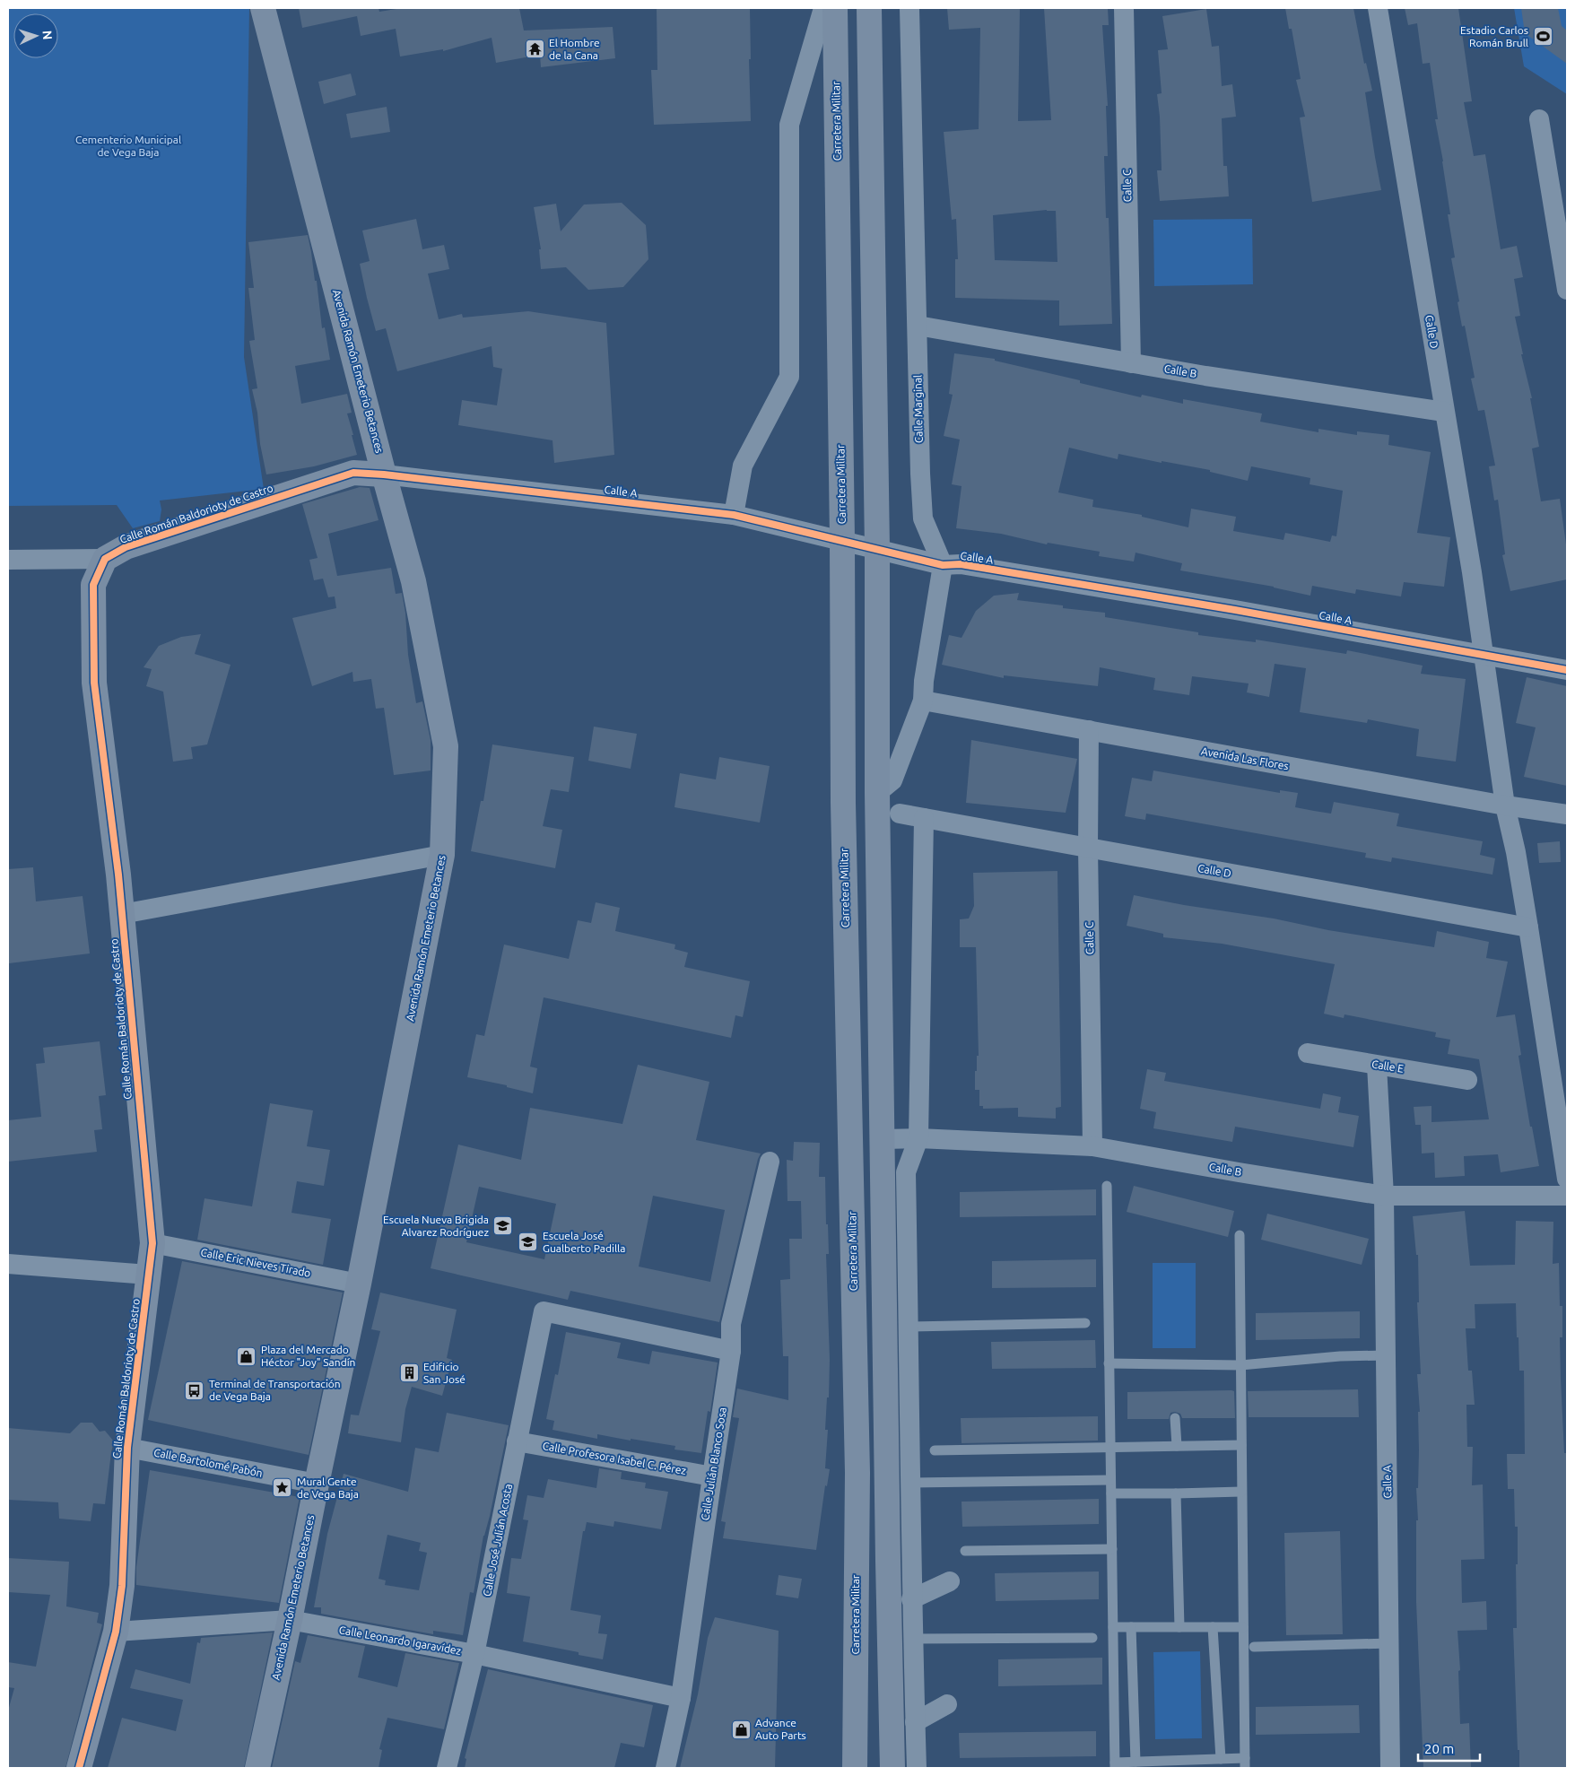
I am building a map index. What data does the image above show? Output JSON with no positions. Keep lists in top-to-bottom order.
{
  "streets": {
    "main road": ["Carretera Militar", "Avenida Ramón Emeterio Betances", "Calle Román Baldorioty de Castro"],
    "street": [
      "Calle C",
      "Calle D",
      "Calle B",
      "Calle Marginal",
      "Calle A",
      "Avenida Las Flores",
      "Calle E",
      "Calle Eric Nieves Tirado",
      "Calle Profesora Isabel C. Pérez",
      "Calle Bartolomé Pabón",
      "Calle Julián Blanco Sosa",
      "Calle José Julián Acosta",
      "Calle Leonardo Igaravídez"
    ]
  },
  "crossings": [
    ["Carretera Militar", "Calle A"],
    ["Calle C", "Calle D"],
    ["Calle C", "Calle B"],
    ["Calle C", "Avenida Las Flores"],
    ["Calle D", "Calle B"],
    ["Calle D", "Calle A"],
    ["Calle D", "Avenida Las Flores"],
    ["Avenida Ramón Emeterio Betances", "Calle A"],
    ["Avenida Ramón Emeterio Betances", "Calle Román Baldorioty de Castro"],
    ["Avenida Ramón Emeterio Betances", "Calle Eric Nieves Tirado"],
    ["Avenida Ramón Emeterio Betances", "Calle Bartolomé Pabón"],
    ["Avenida Ramón Emeterio Betances", "Calle Leonardo Igaravídez"],
    ["Calle B", "Calle Marginal"],
    ["Calle B", "Calle A"],
    ["Calle Marginal", "Calle A"],
    ["Calle A", "Calle Román Baldorioty de Castro"],
    ["Calle A", "Calle E"],
    ["Calle Román Baldorioty de Castro", "Calle Eric Nieves Tirado"],
    ["Calle Román Baldorioty de Castro", "Calle Bartolomé Pabón"],
    ["Calle Román Baldorioty de Castro", "Calle Leonardo Igaravídez"],
    ["Calle Profesora Isabel C. Pérez", "Calle Julián Blanco Sosa"],
    ["Calle Profesora Isabel C. Pérez", "Calle José Julián Acosta"],
    ["Calle Julián Blanco Sosa", "Calle José Julián Acosta"],
    ["Calle Julián Blanco Sosa", "Calle Leonardo Igaravídez"],
    ["Calle José Julián Acosta", "Calle Leonardo Igaravídez"]
  ],
  "parks": ["Cementerio Municipal de Vega Baja"],
  "places": {
    "sports": ["Estadio Carlos Román Brull"],
    "temple": ["El Hombre de la Cana"],
    "school or university": ["Escuela Nueva Brigida Alvarez Rodríguez", "Escuela José Gualberto Padilla"],
    "shop": ["Plaza del Mercado Héctor \"Joy\" Sandín", "Advance Auto Parts"],
    "building": ["Edificio San José"],
    "bus stop": ["Terminal de Transportación de Vega Baja"],
    "place": ["Mural Gente de Vega Baja"]
  },
  "scale_bar": "20 m",
  "north": "right"
}
